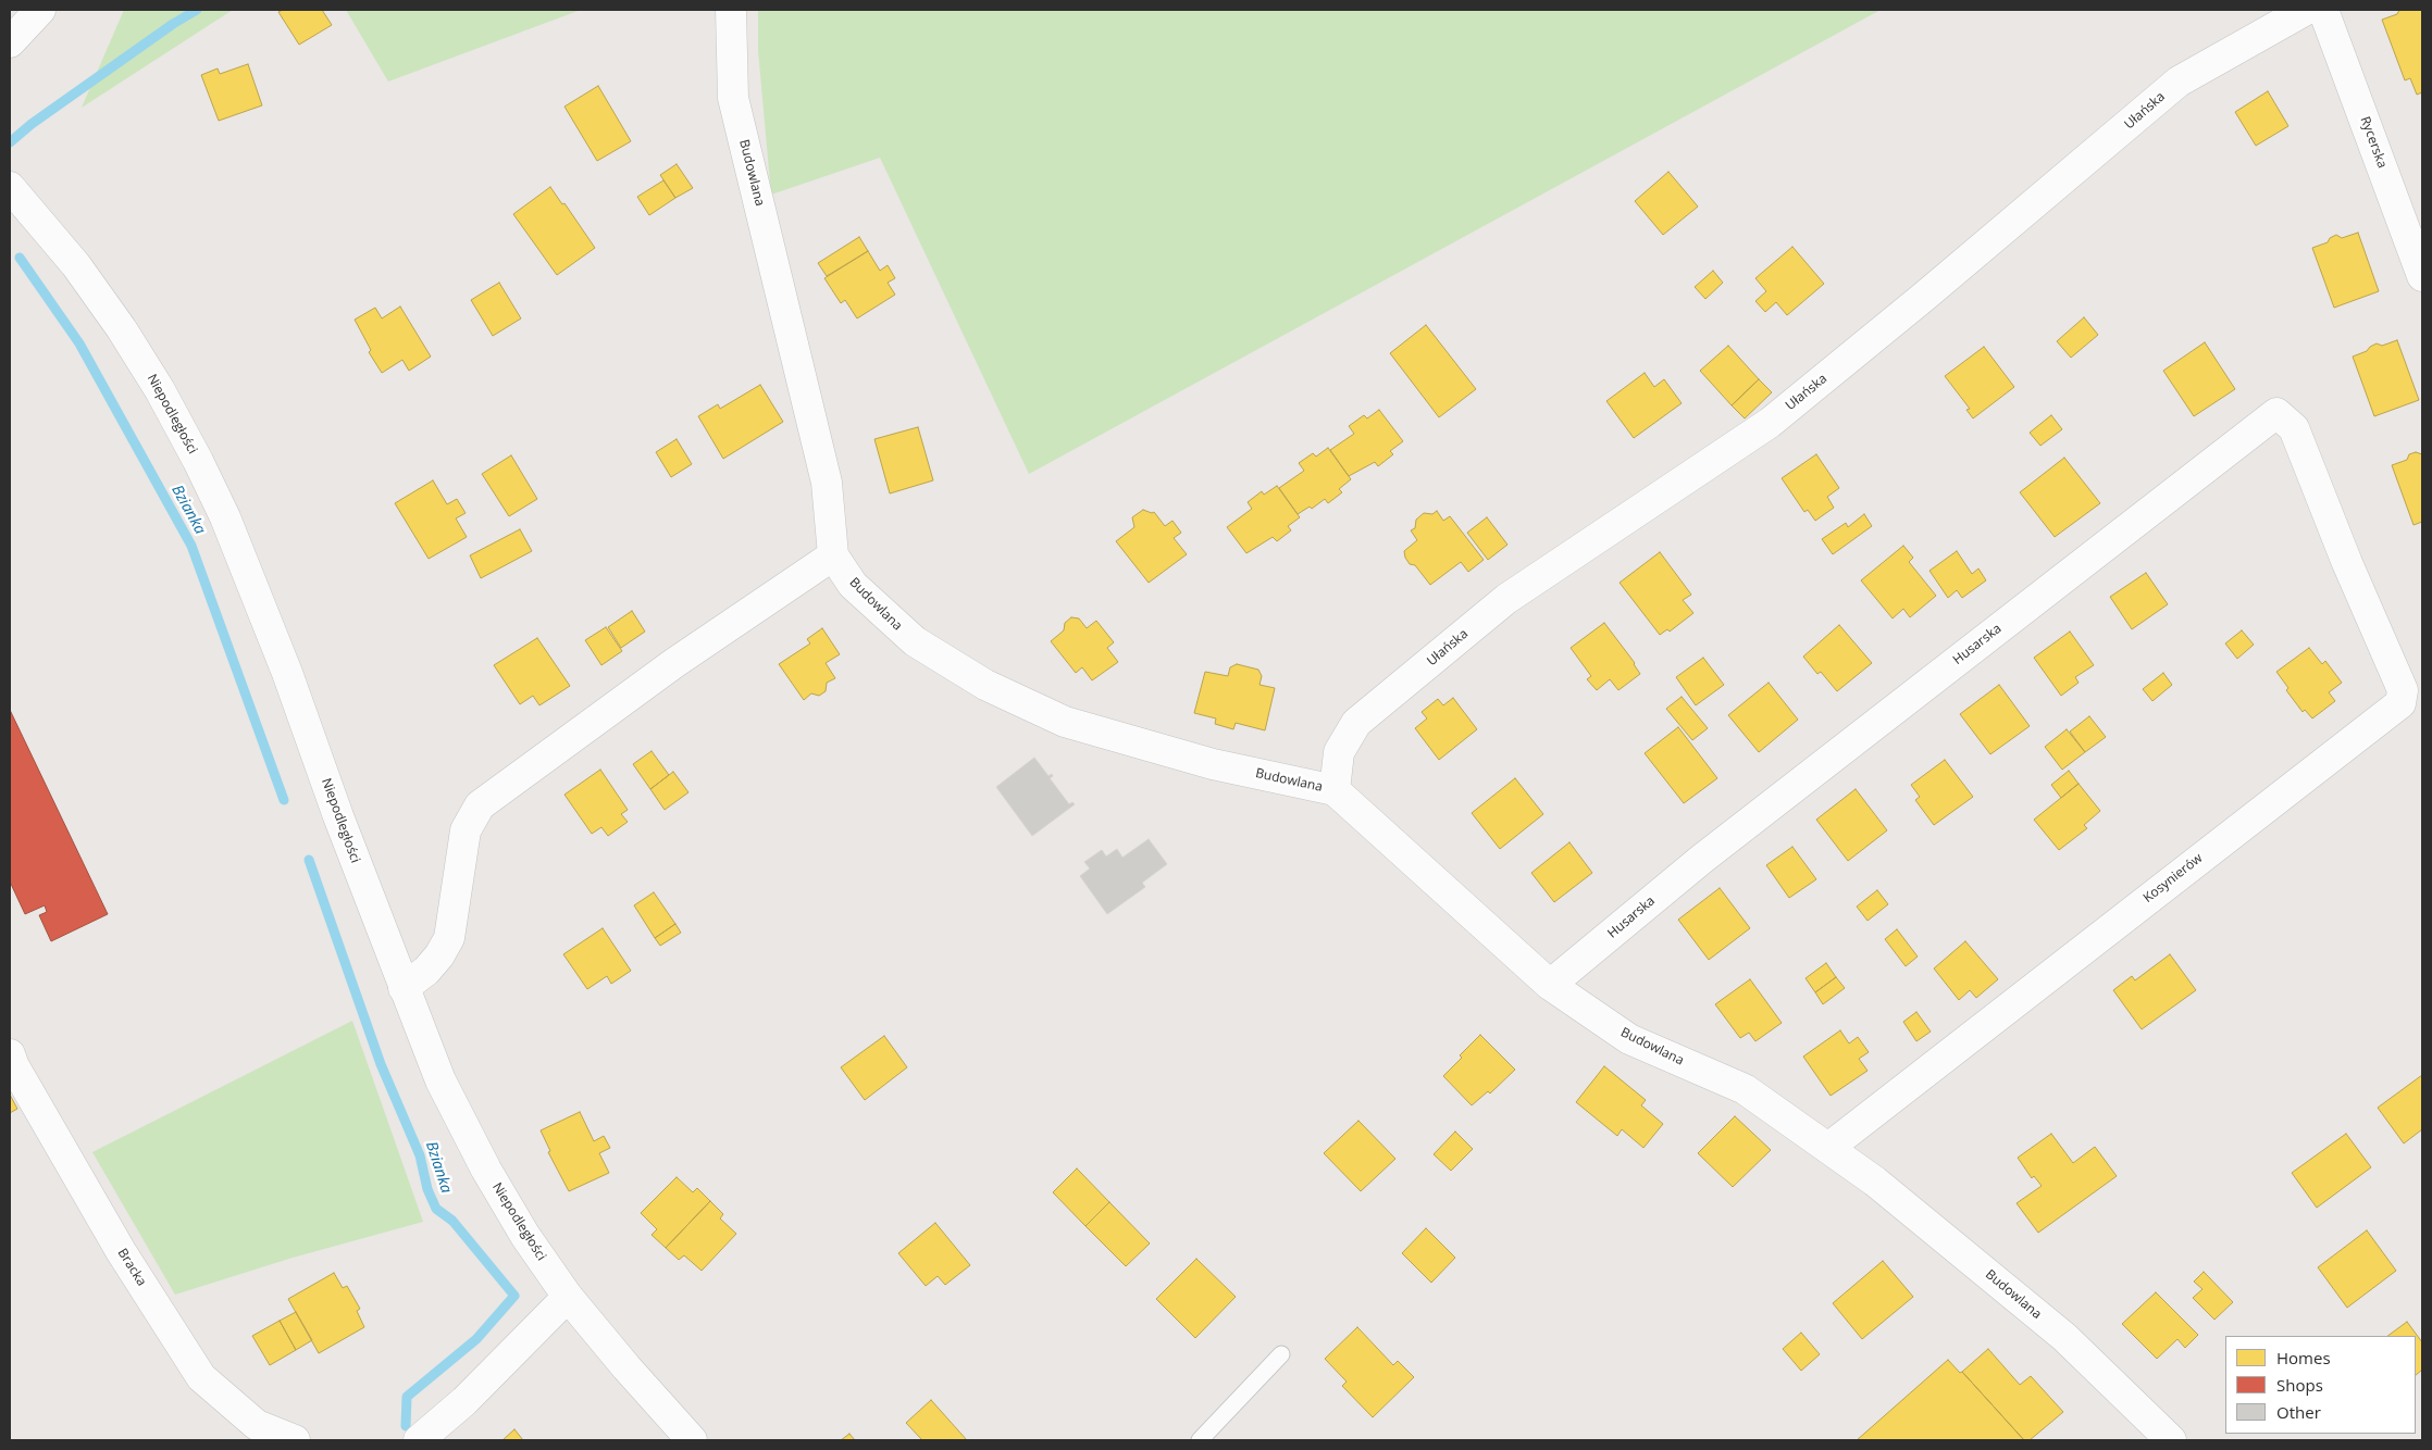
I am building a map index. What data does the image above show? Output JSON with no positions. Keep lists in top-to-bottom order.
{
  "streets": {
    "street": [
      "Ułańska",
      "Rycerska",
      "Budowlana",
      "Niepodległości",
      "Husarska",
      "Kosynierów",
      "Bracka"
    ]
  },
  "crossings": [
    ["Ułańska", "Budowlana"],
    ["Budowlana", "Husarska"],
    ["Budowlana", "Kosynierów"],
    ["Husarska", "Kosynierów"]
  ],
  "water": ["Bzianka"],
  "legend": ["Homes", "Shops", "Other"]
}
